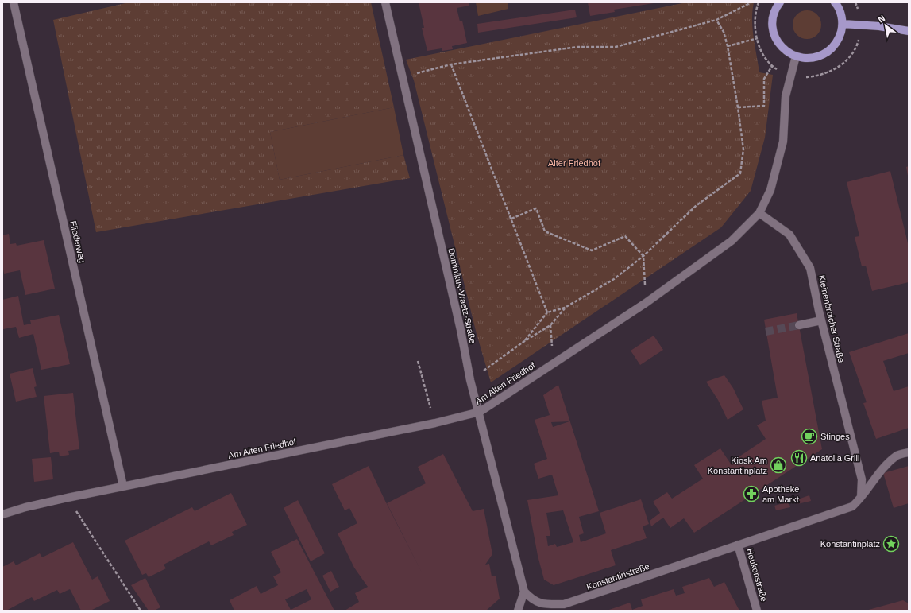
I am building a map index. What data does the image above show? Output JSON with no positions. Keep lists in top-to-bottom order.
{
  "streets": {
    "street": [
      "Fliederweg",
      "Dominikus-Vraetz-Straße",
      "Kleinenbroicher Straße",
      "Am Alten Friedhof",
      "Heukenstraße",
      "Konstantinstraße"
    ]
  },
  "crossings": [
    ["Fliederweg", "Am Alten Friedhof"],
    ["Dominikus-Vraetz-Straße", "Am Alten Friedhof"],
    ["Dominikus-Vraetz-Straße", "Konstantinstraße"],
    ["Kleinenbroicher Straße", "Am Alten Friedhof"],
    ["Heukenstraße", "Konstantinstraße"]
  ],
  "parks": ["Alter Friedhof"],
  "places": {
    "cafe": ["Stinges"],
    "restaurant": ["Anatolia Grill"],
    "shop": ["Kiosk Am Konstantinplatz"],
    "pharmacy": ["Apotheke am Markt"],
    "place": ["Konstantinplatz"]
  },
  "north": "top left"
}
